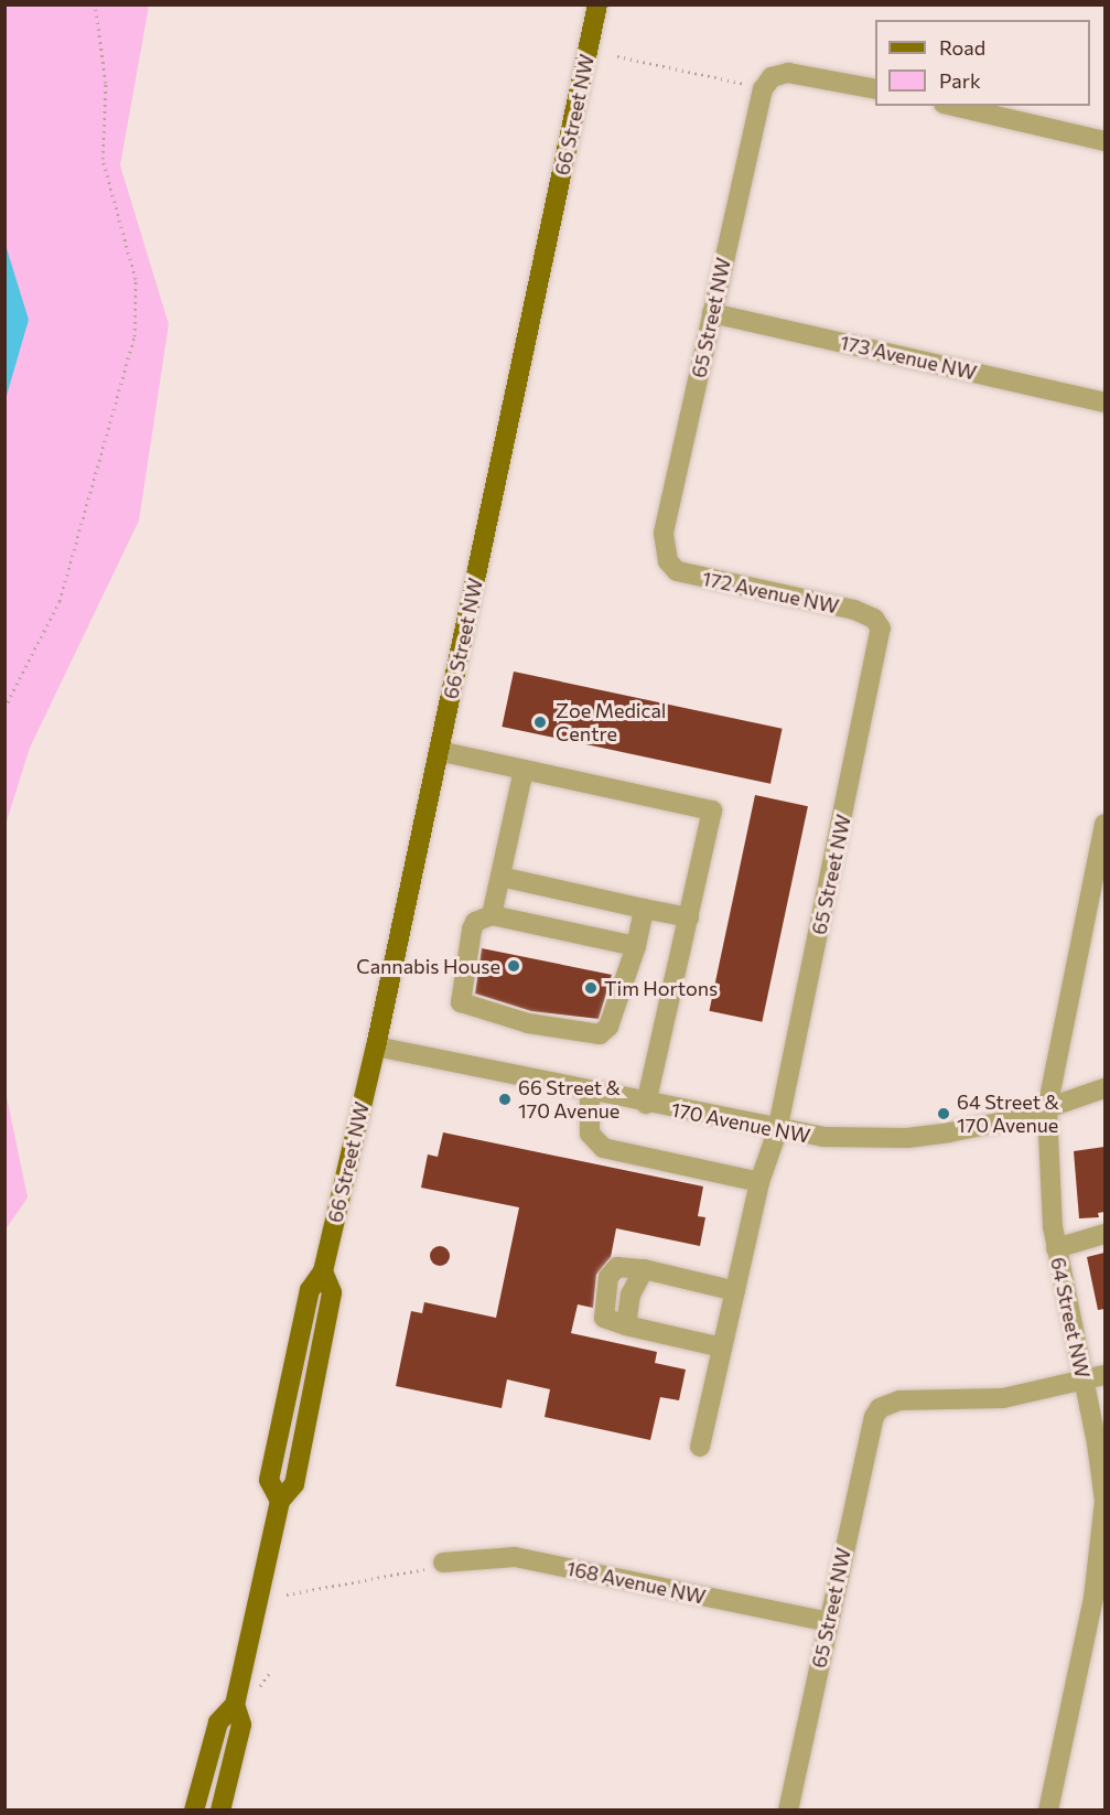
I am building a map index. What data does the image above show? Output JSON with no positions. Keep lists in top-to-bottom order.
{
  "streets": {
    "main road": ["66 Street NW"],
    "street": [
      "65 Street NW",
      "173 Avenue NW",
      "172 Avenue NW",
      "170 Avenue NW",
      "64 Street NW",
      "168 Avenue NW"
    ]
  },
  "crossings": [
    ["66 Street NW", "170 Avenue NW"],
    ["65 Street NW", "173 Avenue NW"],
    ["65 Street NW", "172 Avenue NW"],
    ["65 Street NW", "170 Avenue NW"],
    ["65 Street NW", "64 Street NW"],
    ["65 Street NW", "168 Avenue NW"],
    ["170 Avenue NW", "64 Street NW"]
  ],
  "places": [
    "Zoe Medical Centre",
    "Cannabis House",
    "Tim Hortons",
    "66 Street & 170 Avenue",
    "64 Street & 170 Avenue"
  ],
  "legend": ["Road", "Park"]
}
